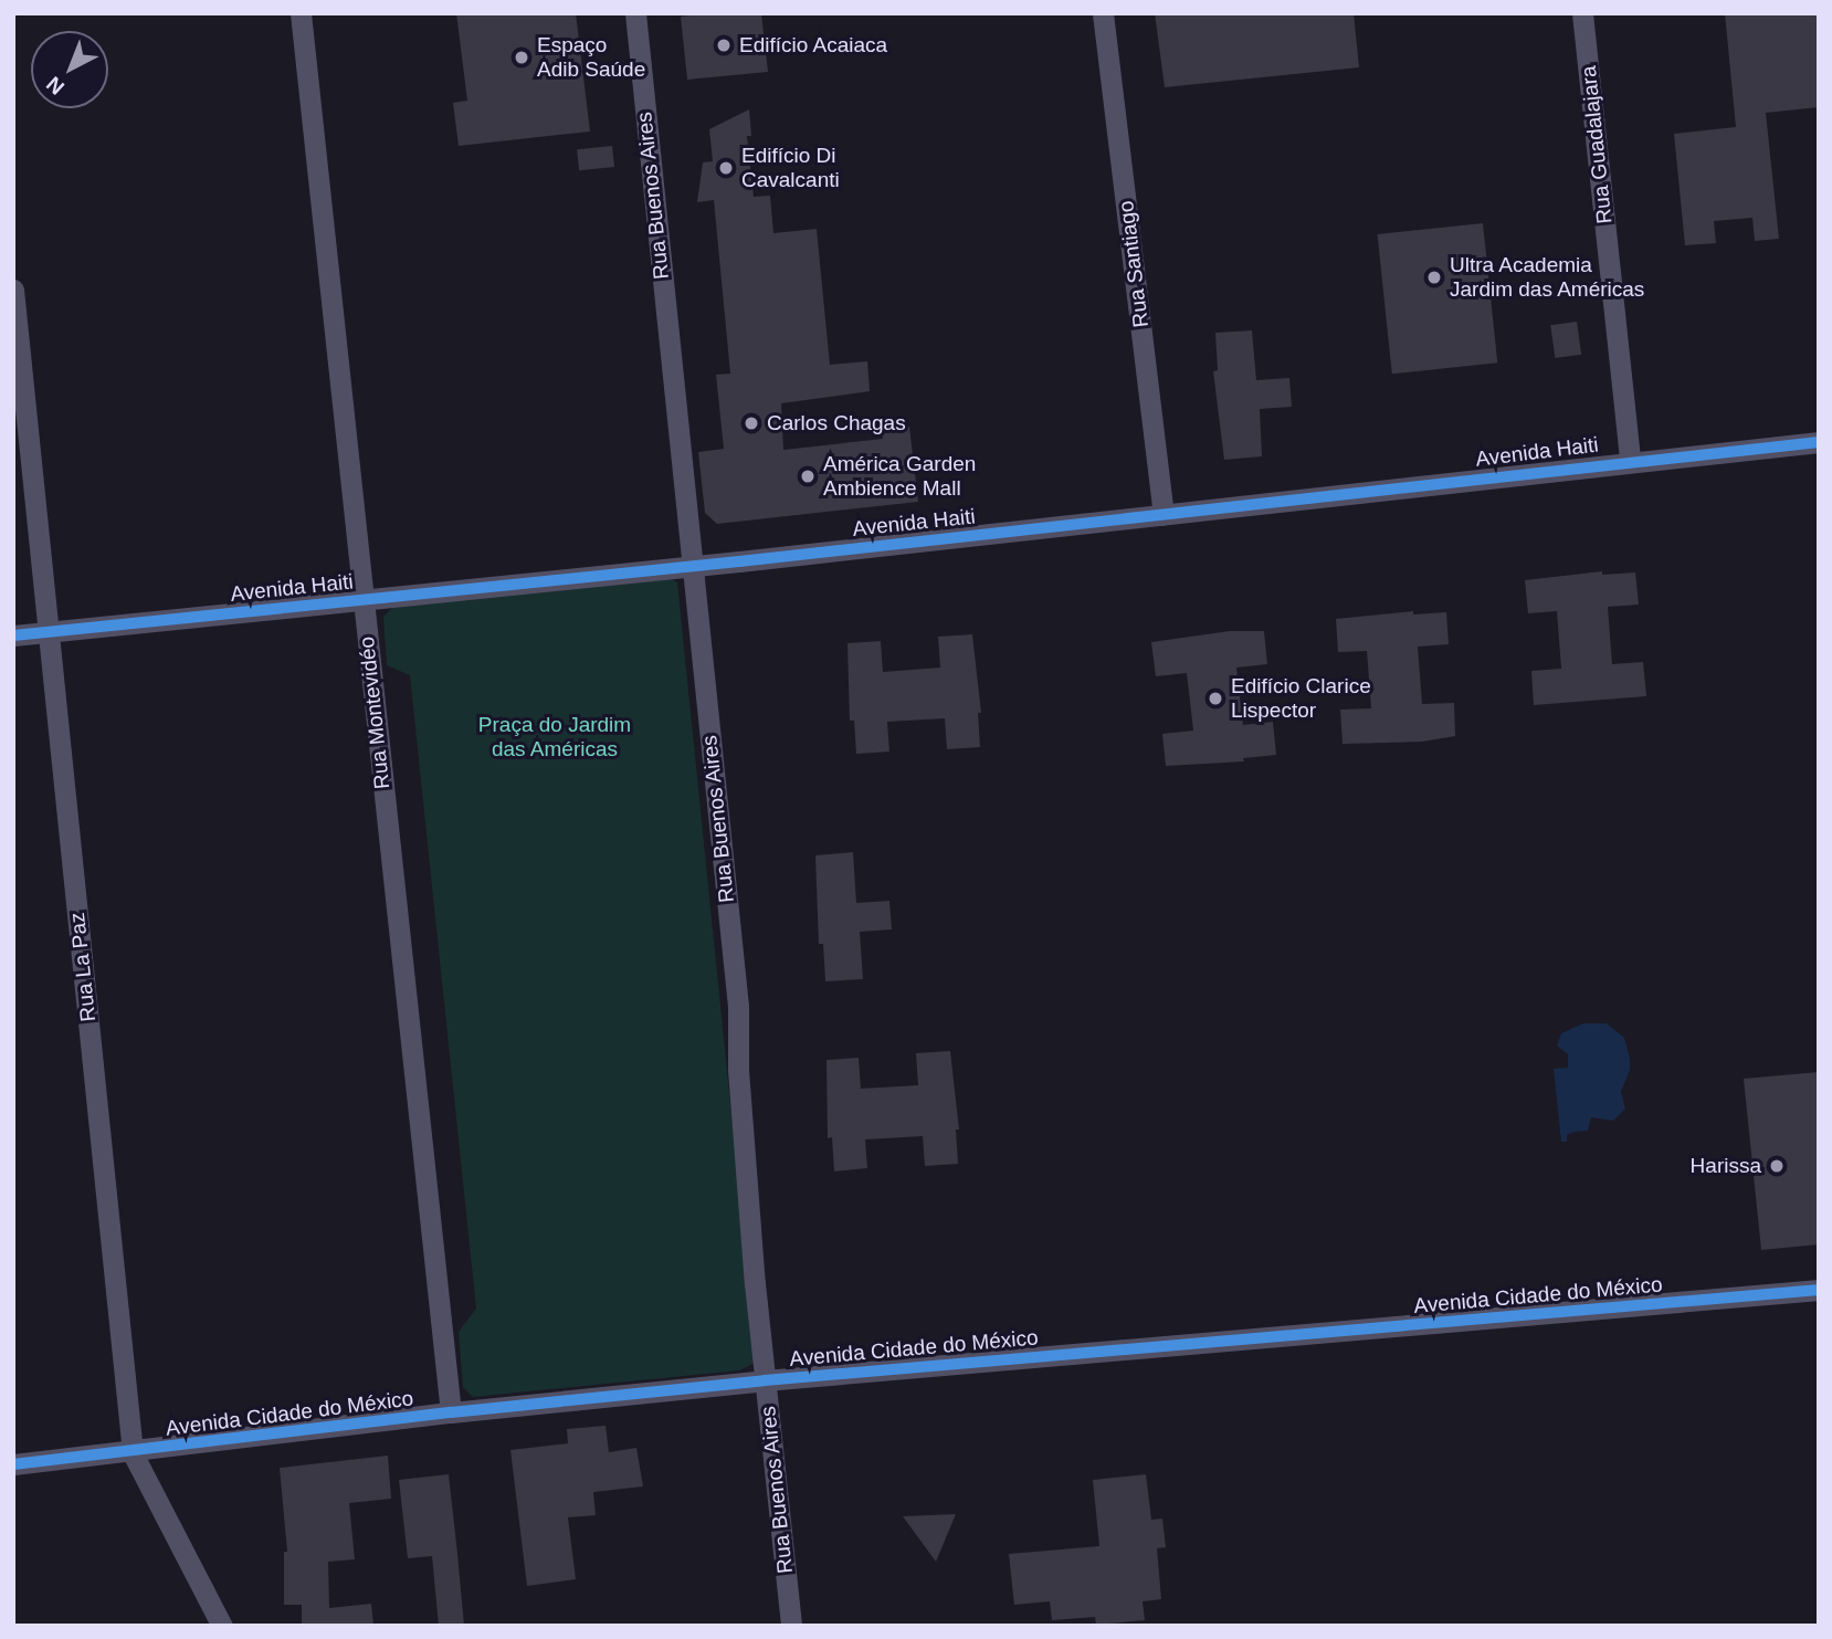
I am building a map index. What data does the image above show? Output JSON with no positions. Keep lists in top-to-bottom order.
{
  "streets": {
    "street": [
      "Rua Guadalajara",
      "Rua Buenos Aires",
      "Rua Santiago",
      "Avenida Haiti",
      "Rua Montevidéo",
      "Rua La Paz",
      "Avenida Cidade do México"
    ]
  },
  "crossings": [
    ["Rua Guadalajara", "Avenida Haiti"],
    ["Rua Buenos Aires", "Avenida Haiti"],
    ["Rua Buenos Aires", "Avenida Cidade do México"],
    ["Rua Santiago", "Avenida Haiti"],
    ["Avenida Haiti", "Rua Montevidéo"],
    ["Avenida Haiti", "Rua La Paz"],
    ["Rua Montevidéo", "Avenida Cidade do México"],
    ["Rua La Paz", "Avenida Cidade do México"]
  ],
  "parks": ["Praça do Jardim das Américas"],
  "places": [
    "Edifício Acaiaca",
    "Espaço Adib Saúde",
    "Edifício Di Cavalcanti",
    "Ultra Academia Jardim das Américas",
    "Carlos Chagas",
    "América Garden Ambience Mall",
    "Edifício Clarice Lispector",
    "Harissa"
  ],
  "north": "bottom left"
}
